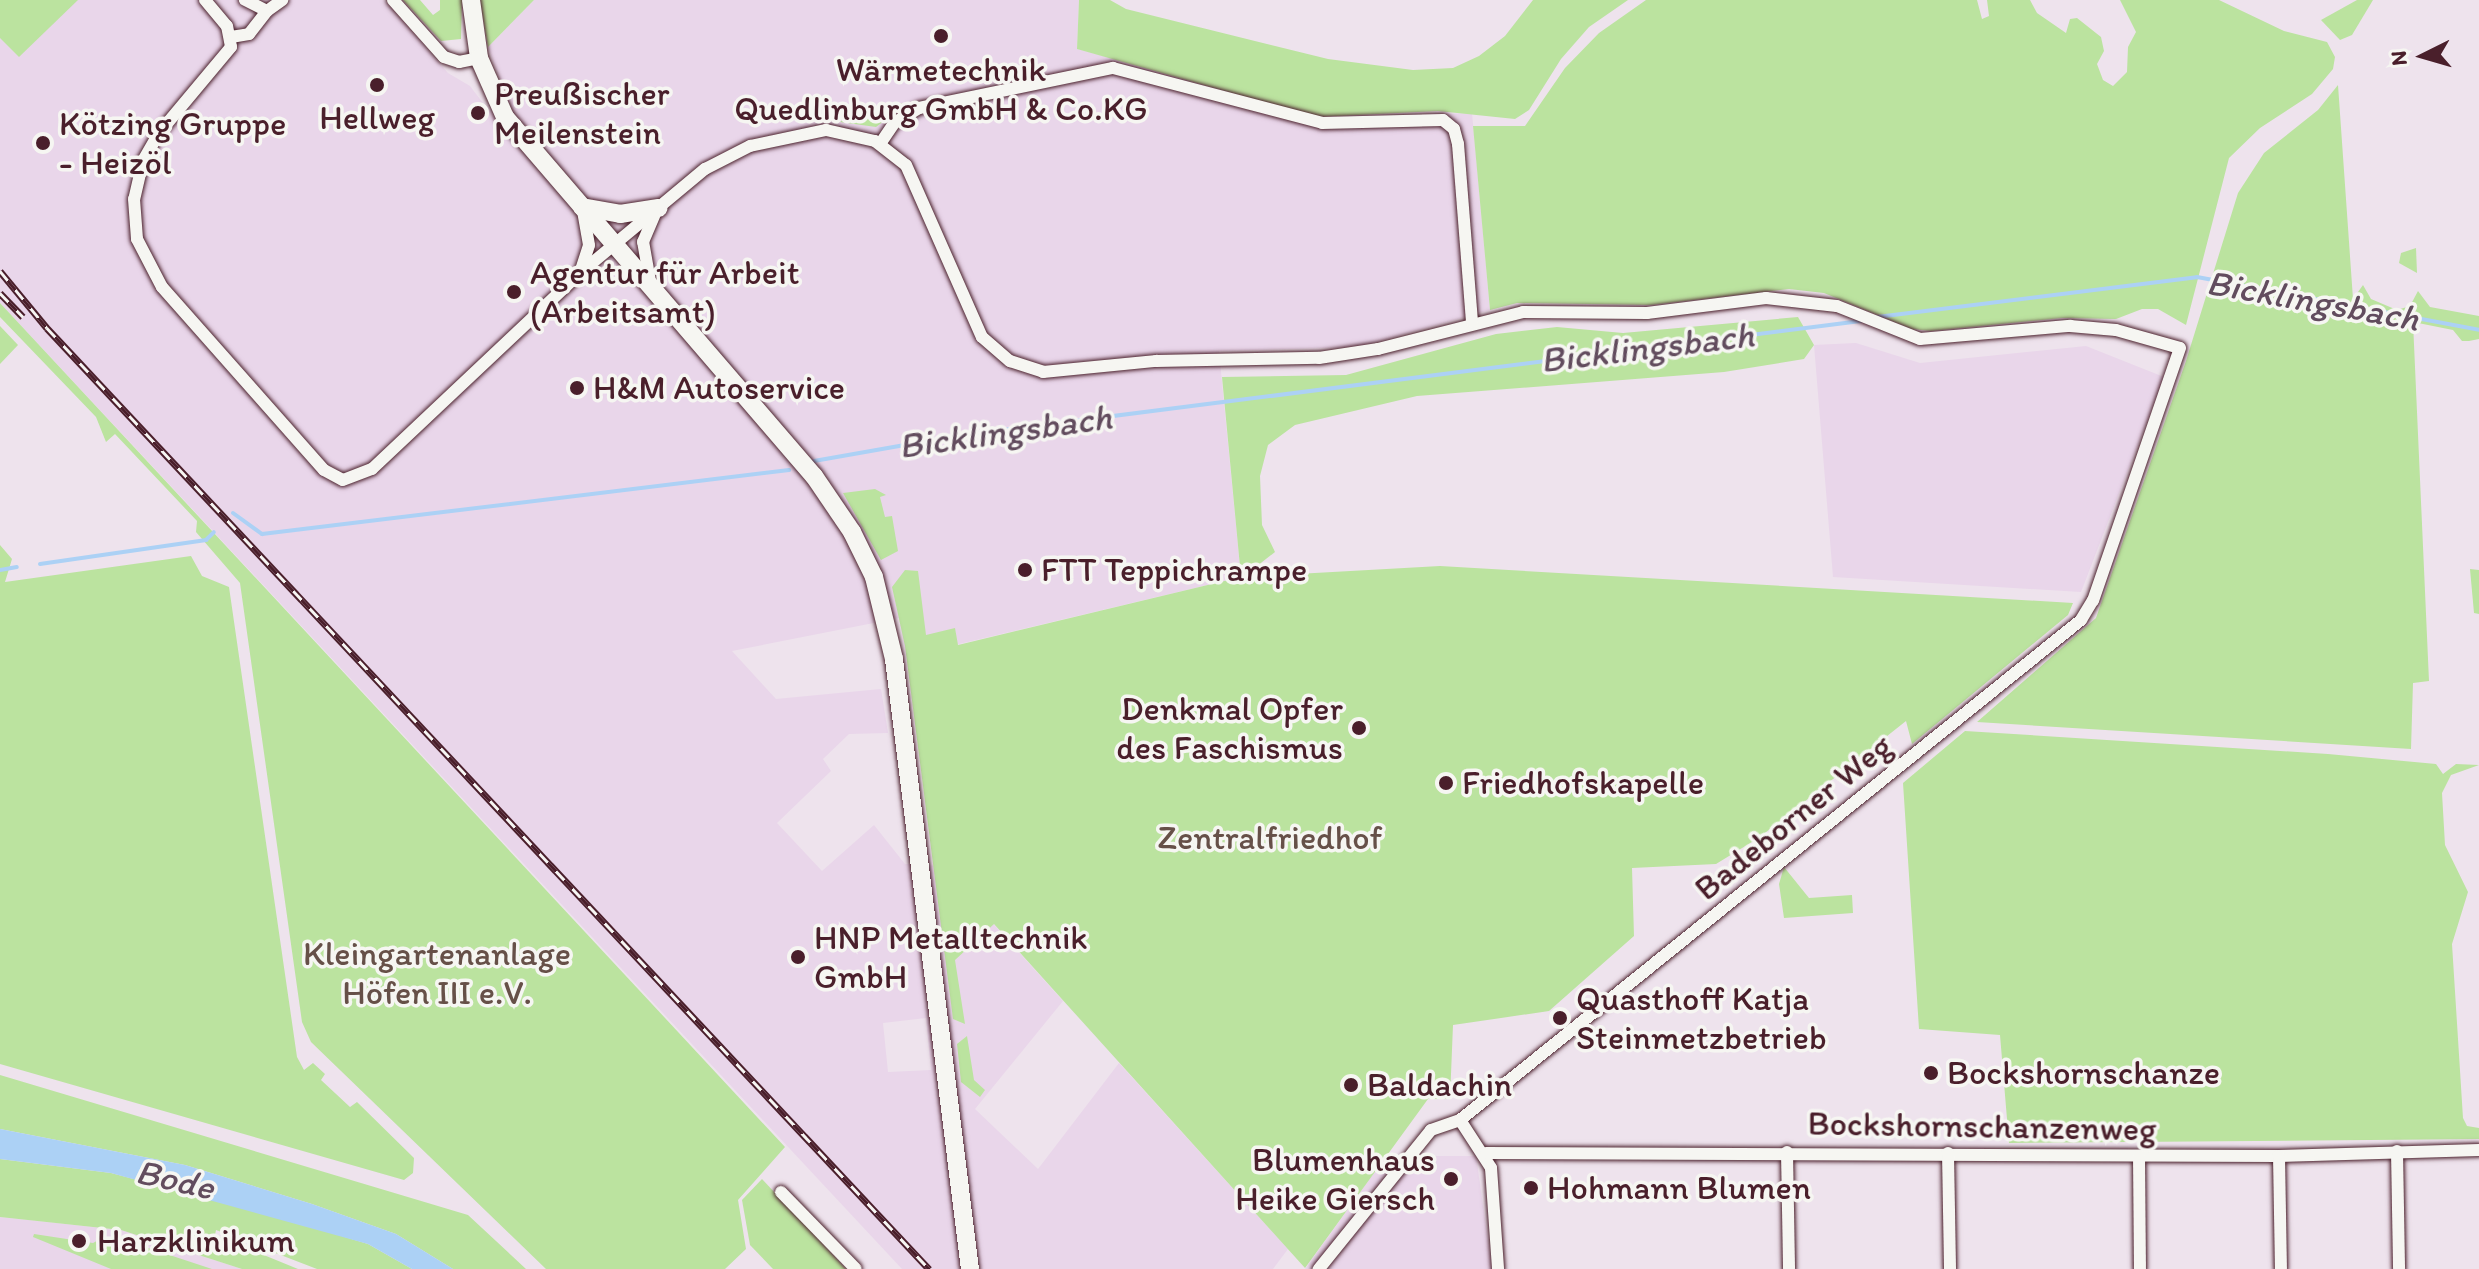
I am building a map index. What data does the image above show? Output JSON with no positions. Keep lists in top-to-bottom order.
{
  "streets": {
    "street": ["Badeborner Weg", "Bockshornschanzenweg"]
  },
  "water": ["Bicklingsbach", "Bode"],
  "parks": ["Zentralfriedhof", "Kleingartenanlage Höfen III e.V."],
  "places": [
    "Wärmetechnik Quedlinburg GmbH & Co.KG",
    "Hellweg",
    "Preußischer Meilenstein",
    "Kötzing Gruppe - Heizöl",
    "Agentur für Arbeit (Arbeitsamt)",
    "H&M Autoservice",
    "FTT Teppichrampe",
    "Denkmal Opfer des Faschismus",
    "Friedhofskapelle",
    "HNP Metalltechnik GmbH",
    "Quasthoff Katja Steinmetzbetrieb",
    "Bockshornschanze",
    "Baldachin",
    "Blumenhaus Heike Giersch",
    "Hohmann Blumen",
    "Harzklinikum"
  ],
  "north": "left"
}
